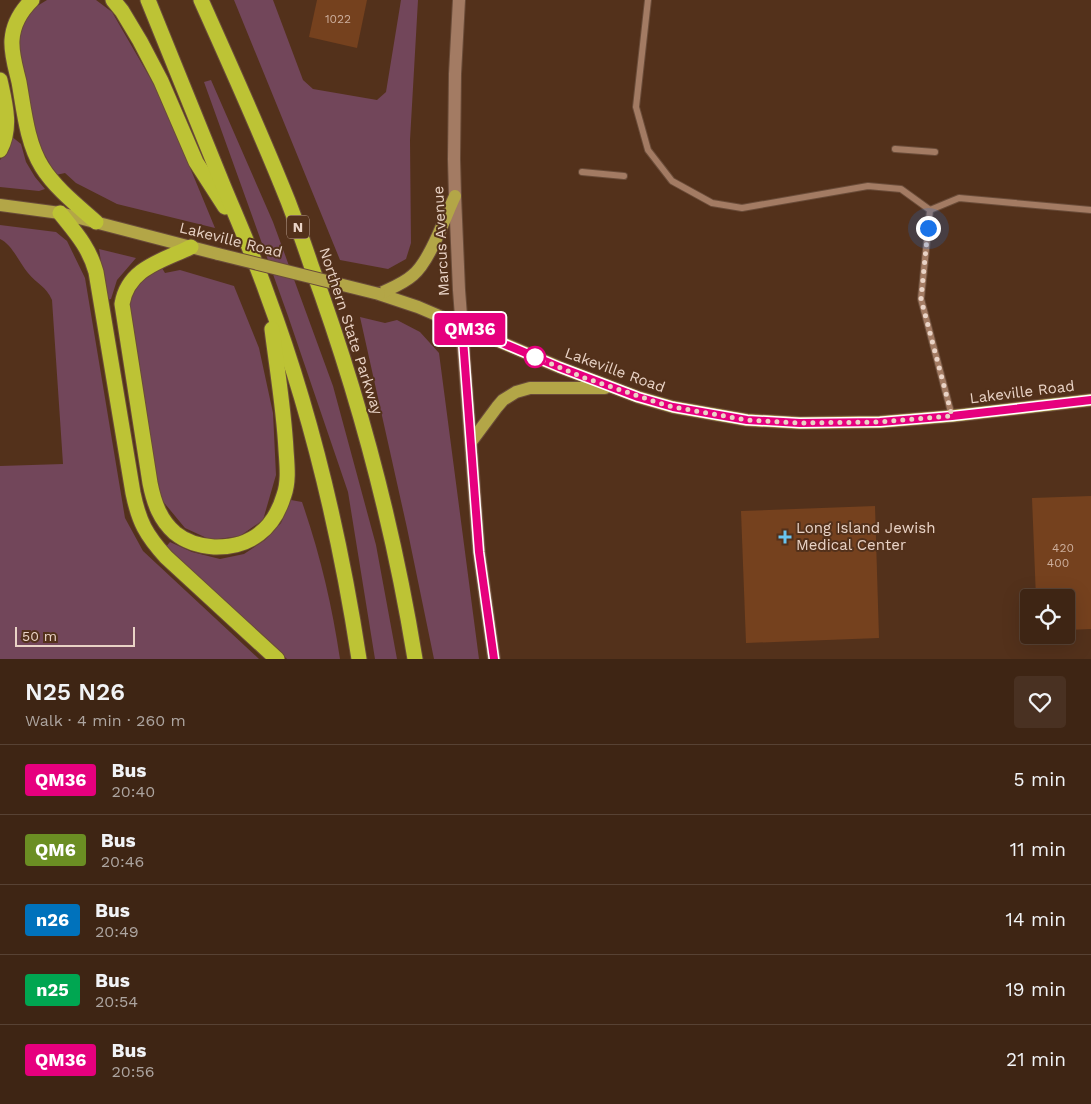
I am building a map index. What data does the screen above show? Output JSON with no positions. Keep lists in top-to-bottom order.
{
  "streets": {
    "highway": ["N", "Northern State Parkway"],
    "main road": ["Lakeville Road", "Marcus Avenue"]
  },
  "crossings": [
    ["Lakeville Road", "Marcus Avenue"]
  ],
  "places": {
    "health": ["Long Island Jewish Medical Center"]
  },
  "lines": ["bus line QM36"],
  "house_numbers": ["1022", "420", "400"],
  "scale_bar": "50 m",
  "page": {
    "on_map": "QM36",
    "scale": "50 m",
    "heading": ["N25 N26", "Walk · 4 min · 260 m"],
    "list": [
      {
        "mark": "QM36",
        "name": "Bus",
        "note": "20:40",
        "value": "5 min"
      },
      {
        "mark": "QM6",
        "name": "Bus",
        "note": "20:46",
        "value": "11 min"
      },
      {
        "mark": "n26",
        "name": "Bus",
        "note": "20:49",
        "value": "14 min"
      },
      {
        "mark": "n25",
        "name": "Bus",
        "note": "20:54",
        "value": "19 min"
      },
      {
        "mark": "QM36",
        "name": "Bus",
        "note": "20:56",
        "value": "21 min"
      }
    ]
  }
}
